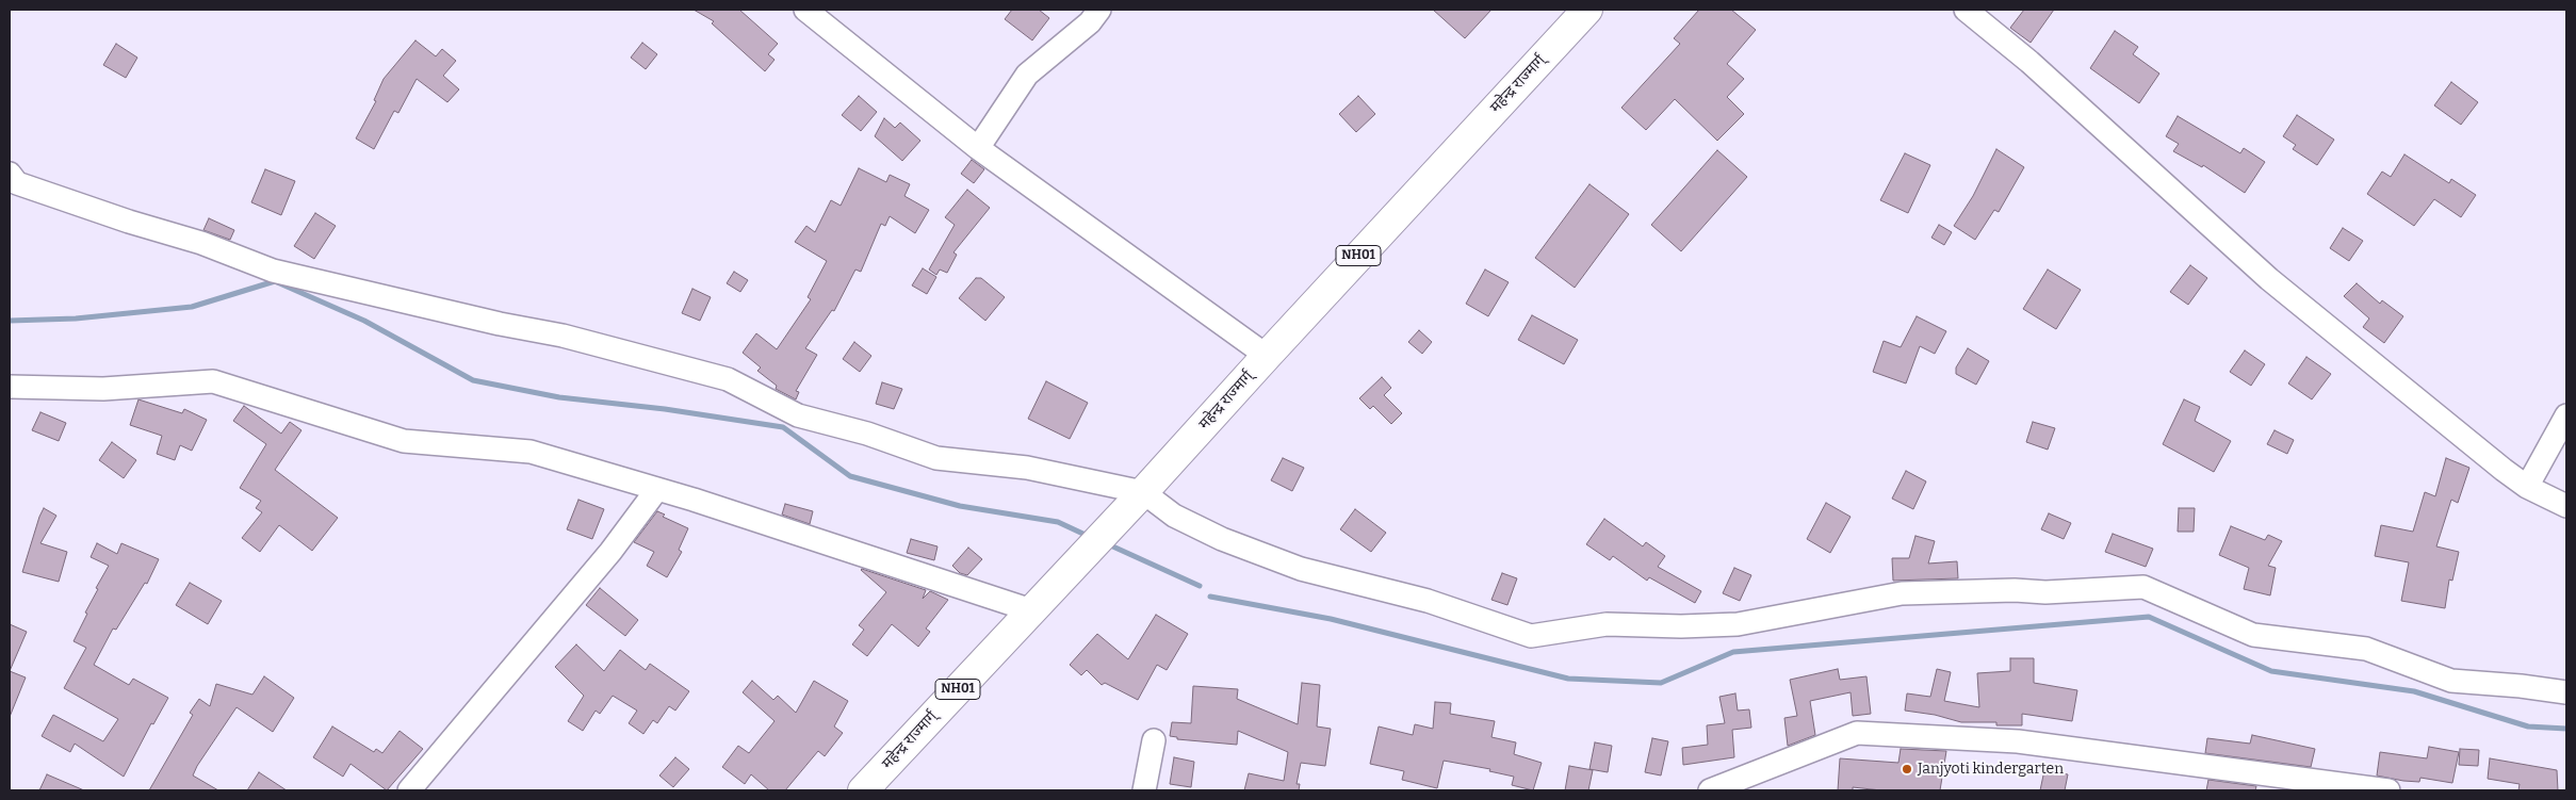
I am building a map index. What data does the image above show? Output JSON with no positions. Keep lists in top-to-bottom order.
{
  "streets": {
    "highway": ["महेन्द्र राज्मार्ग्", "NH01"]
  },
  "places": ["Janjyoti kindergarten"]
}
